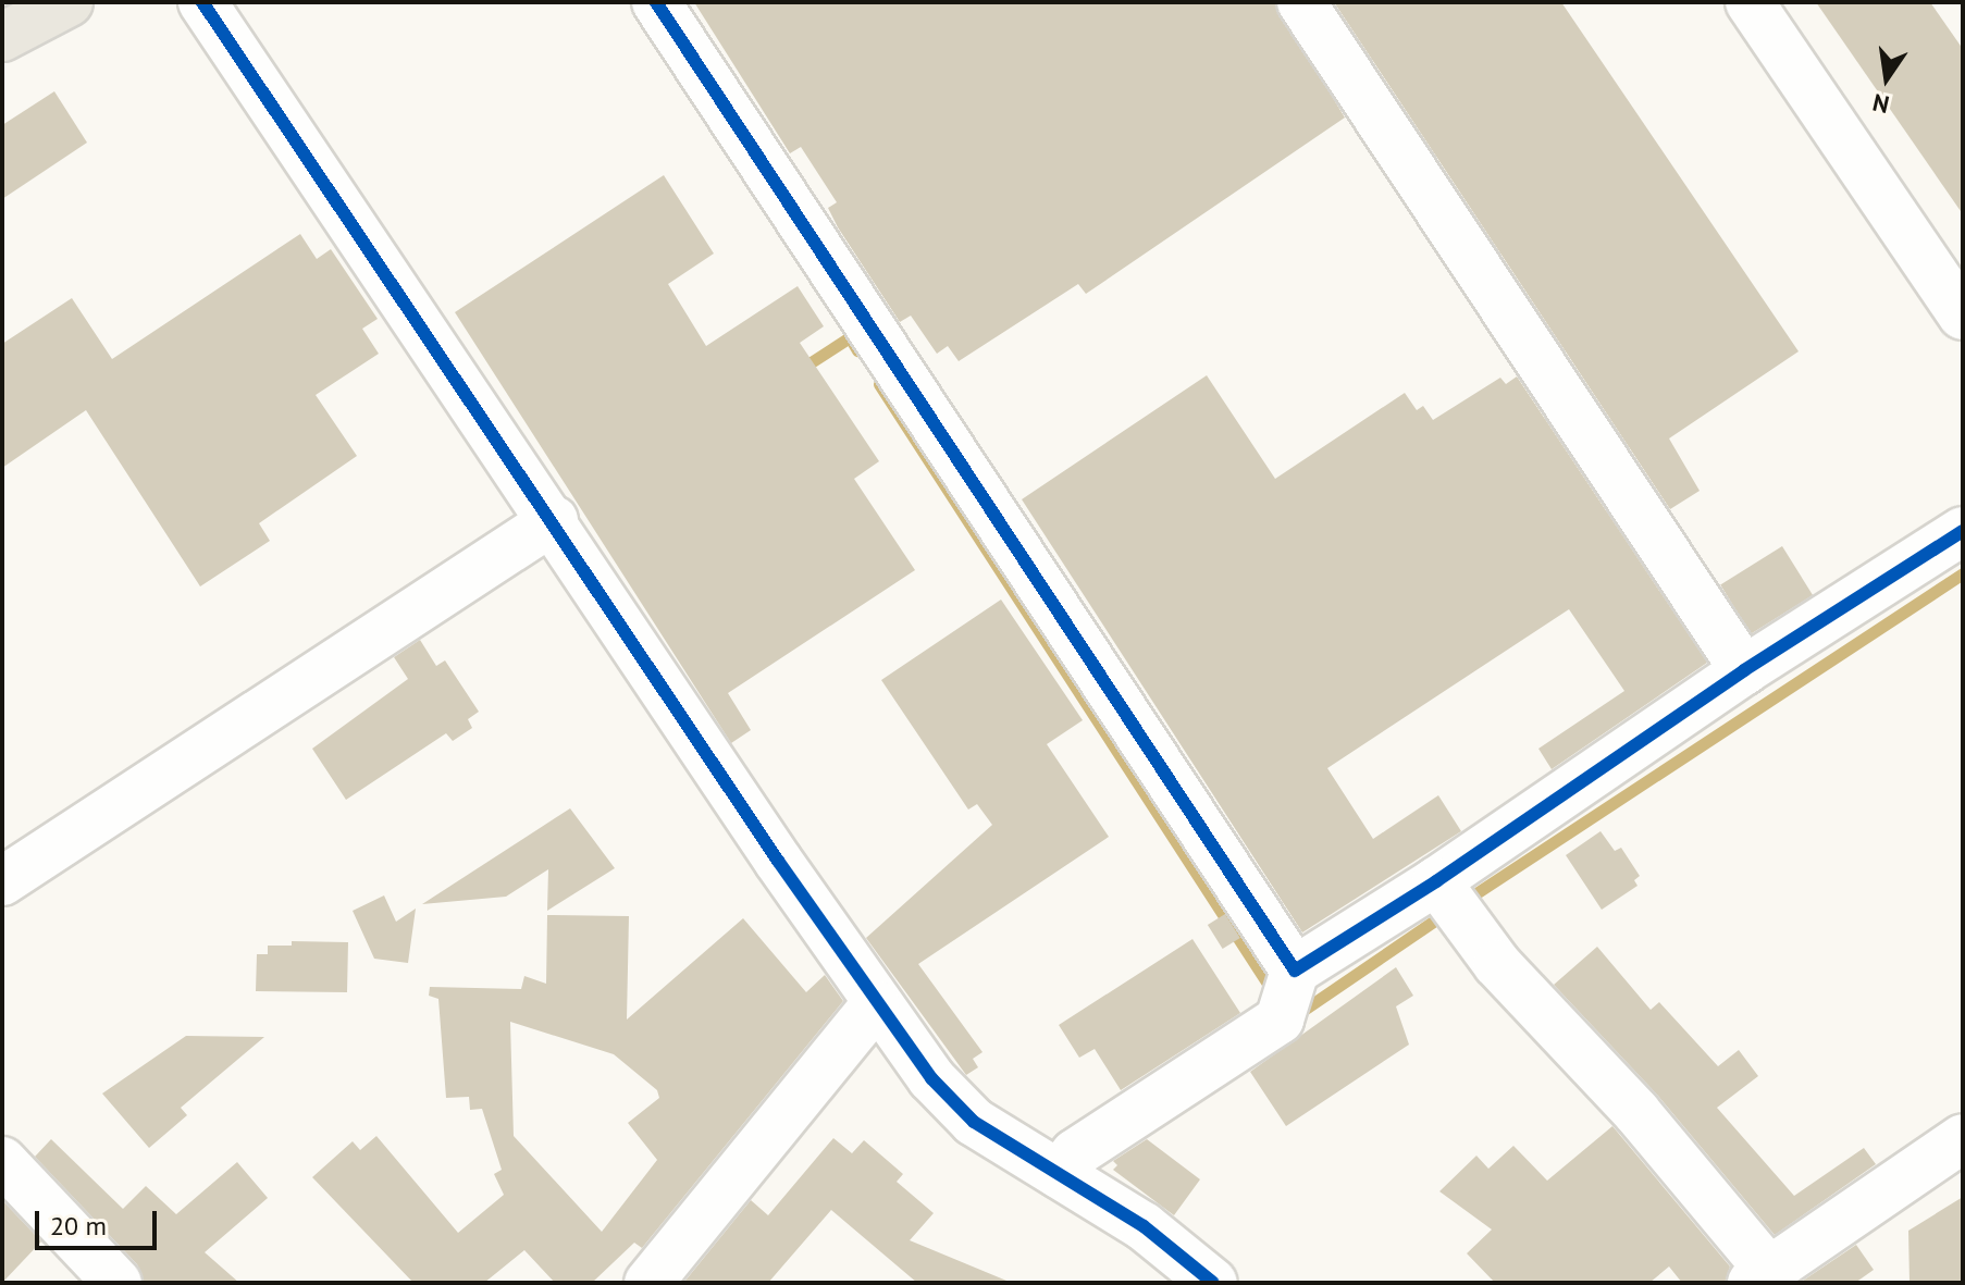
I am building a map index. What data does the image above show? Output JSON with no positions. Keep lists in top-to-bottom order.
{
  "scale_bar": "20 m",
  "north": "bottom"
}
